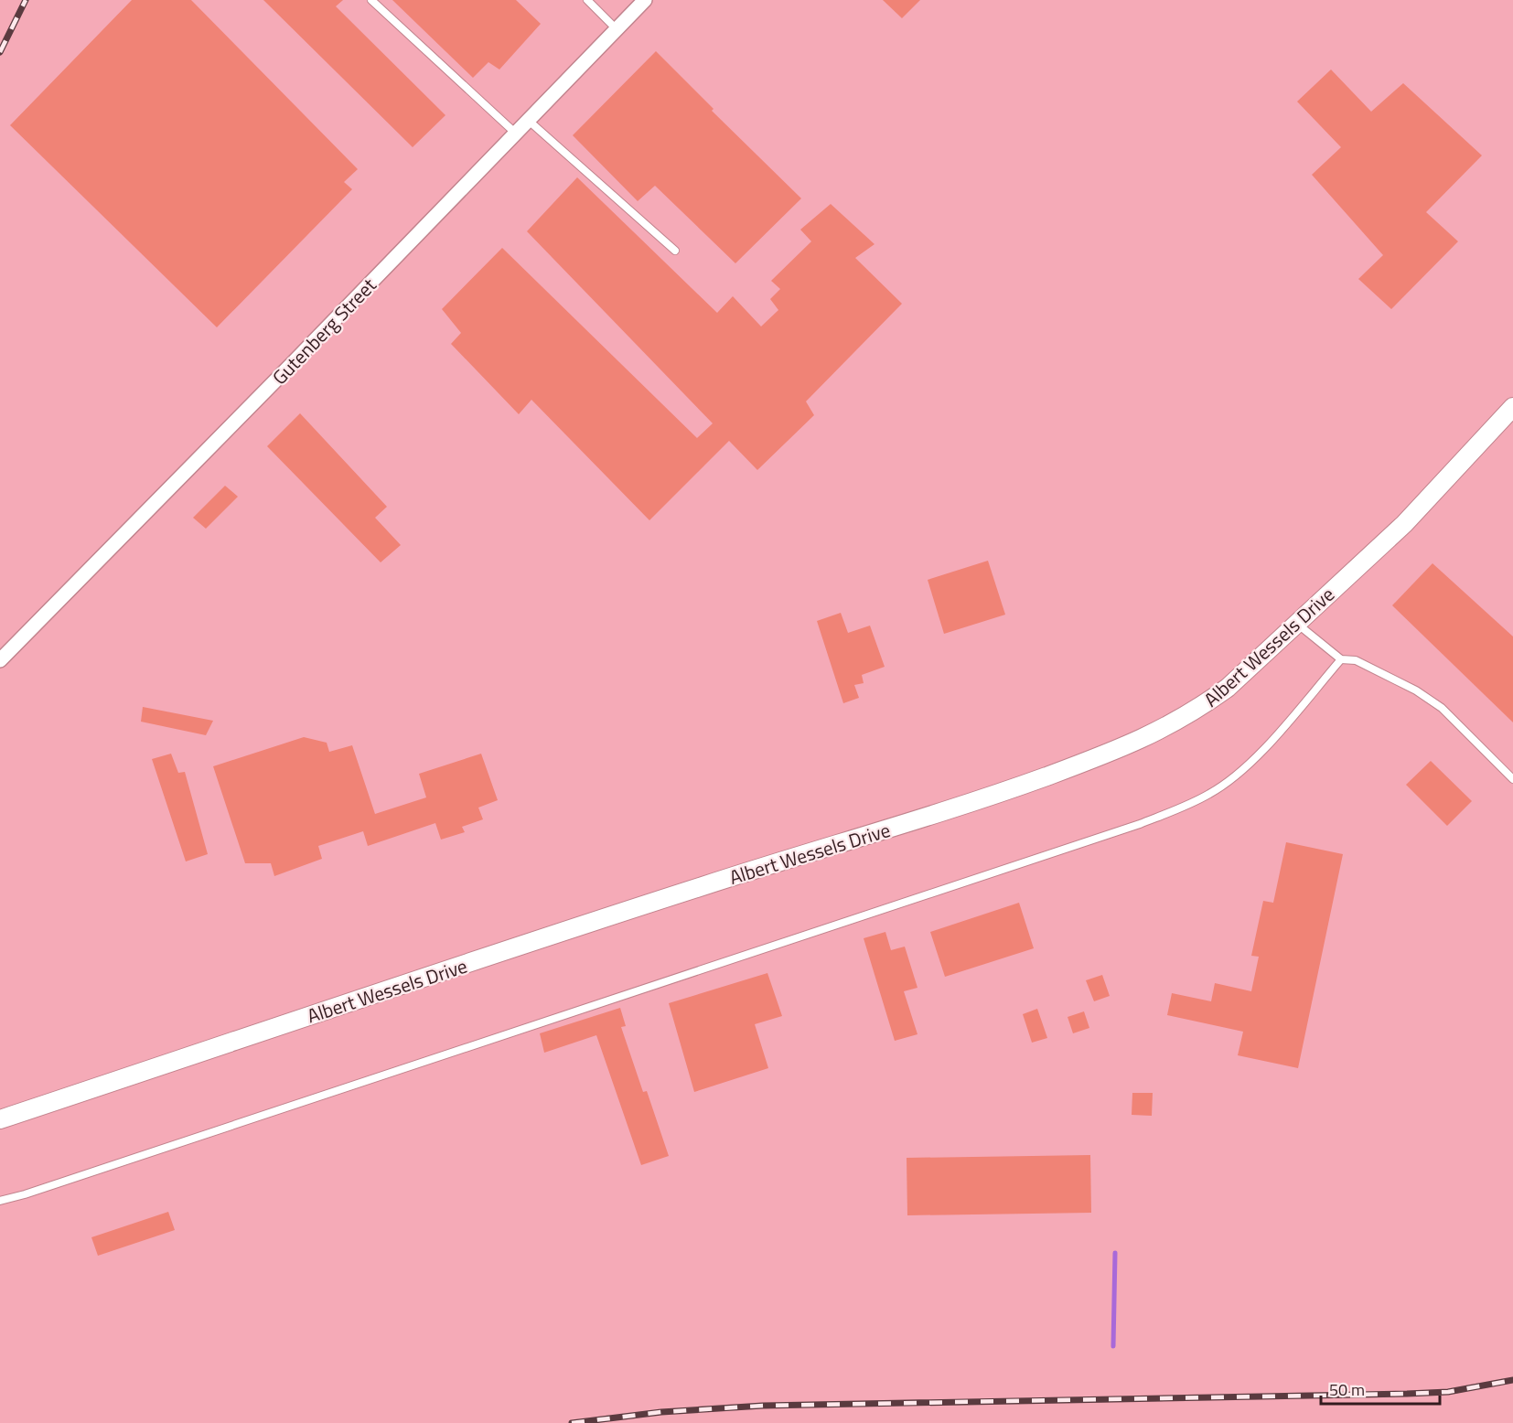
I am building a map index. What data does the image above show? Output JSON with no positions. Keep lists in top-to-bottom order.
{
  "streets": {
    "street": ["Gutenberg Street", "Albert Wessels Drive"]
  },
  "scale_bar": "50 m"
}
